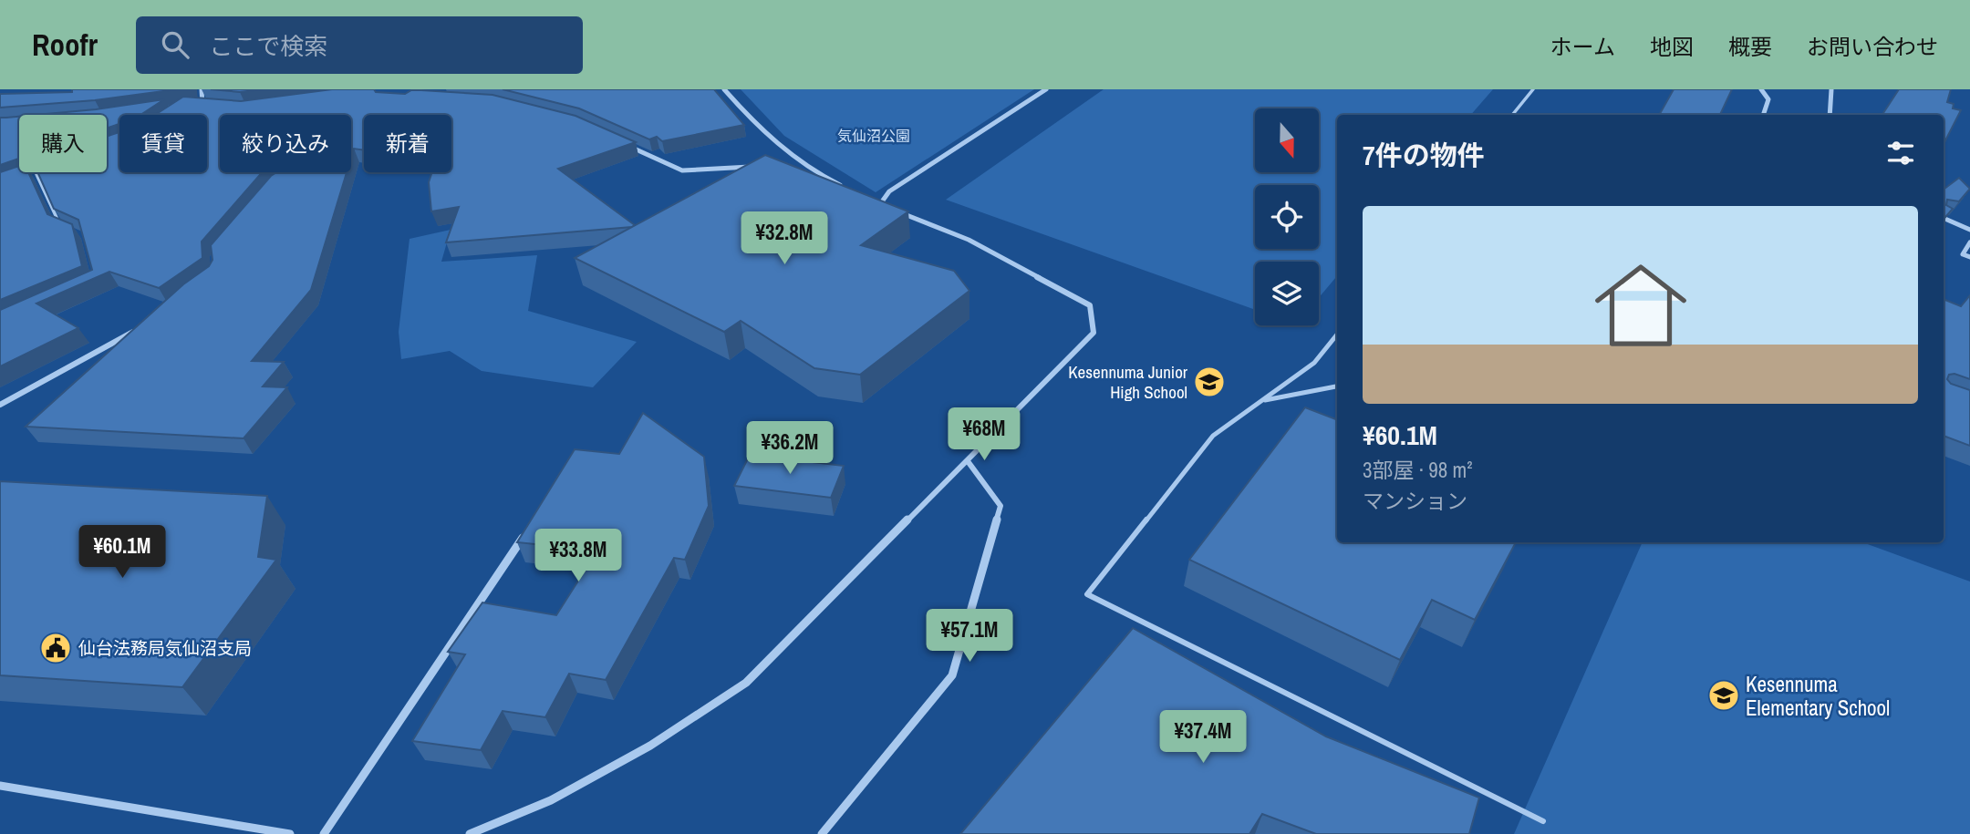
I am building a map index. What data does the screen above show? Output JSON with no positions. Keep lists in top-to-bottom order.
{
  "parks": ["気仙沼公園"],
  "places": {
    "school or university": ["Kesennuma Junior High School", "Kesennuma Elementary School"],
    "public building": ["仙台法務局気仙沼支局"]
  },
  "north": "bottom",
  "page": {
    "header": "Roofr",
    "search": "ここで検索",
    "nav": [
      "ホーム",
      "地図",
      "概要",
      "お問い合わせ"
    ],
    "chip": [
      "購入",
      "賃貸",
      "絞り込み",
      "新着"
    ],
    "heading": "7件の物件",
    "list": [
      {
        "name": "¥60.1M",
        "note": "3部屋 · 98 m² · マンション"
      }
    ],
    "price": [
      "¥32.8M",
      "¥68M",
      "¥36.2M",
      "¥60.1M",
      "¥33.8M",
      "¥57.1M",
      "¥37.4M"
    ]
  }
}
